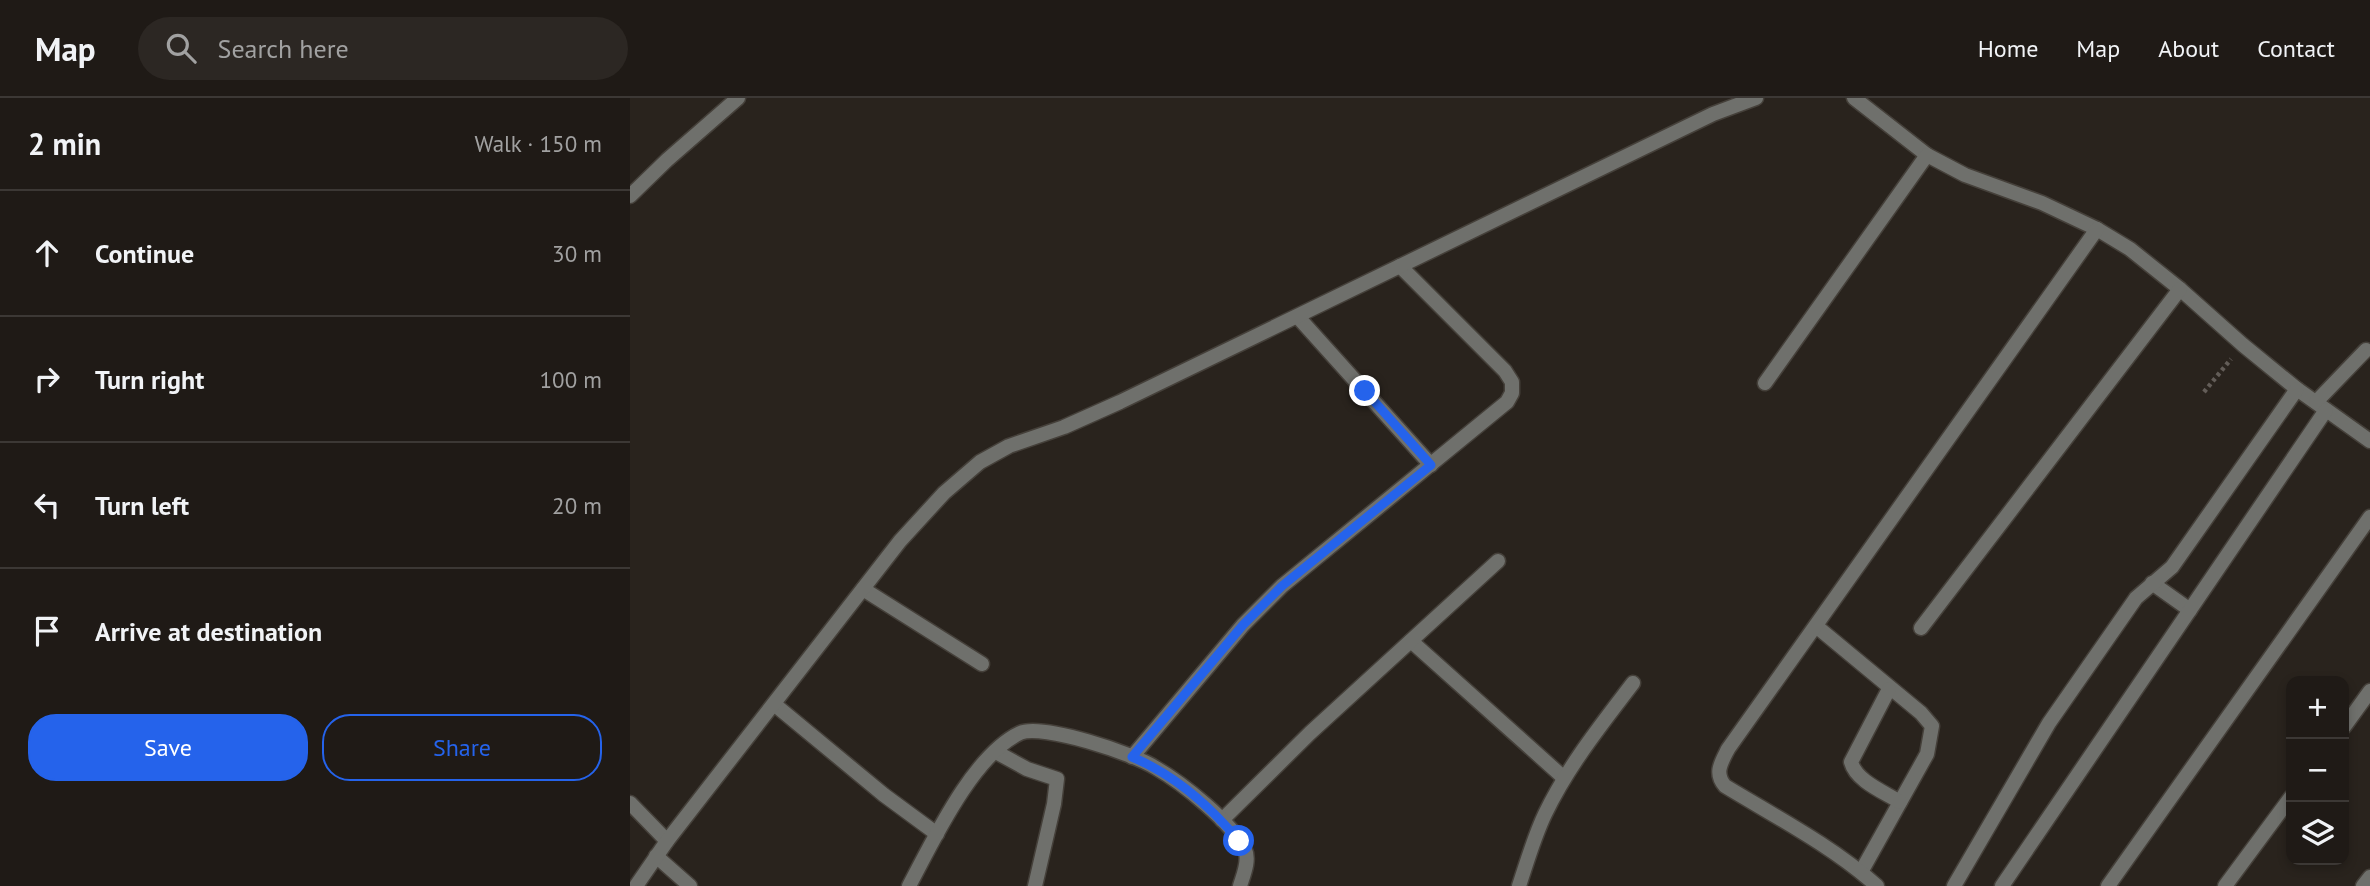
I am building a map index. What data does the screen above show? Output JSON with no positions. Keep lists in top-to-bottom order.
{
  "page": {
    "header": "Map",
    "search": "Search here",
    "nav": [
      "Home",
      "Map",
      "About",
      "Contact"
    ],
    "heading": ["2 min", "Walk · 150 m"],
    "list": [
      ["Continue", "30 m"],
      ["Turn right", "100 m"],
      ["Turn left", "20 m"],
      "Arrive at destination"
    ],
    "map_buttons": ["+", "−"],
    "buttons": ["Save", "Share"]
  }
}
